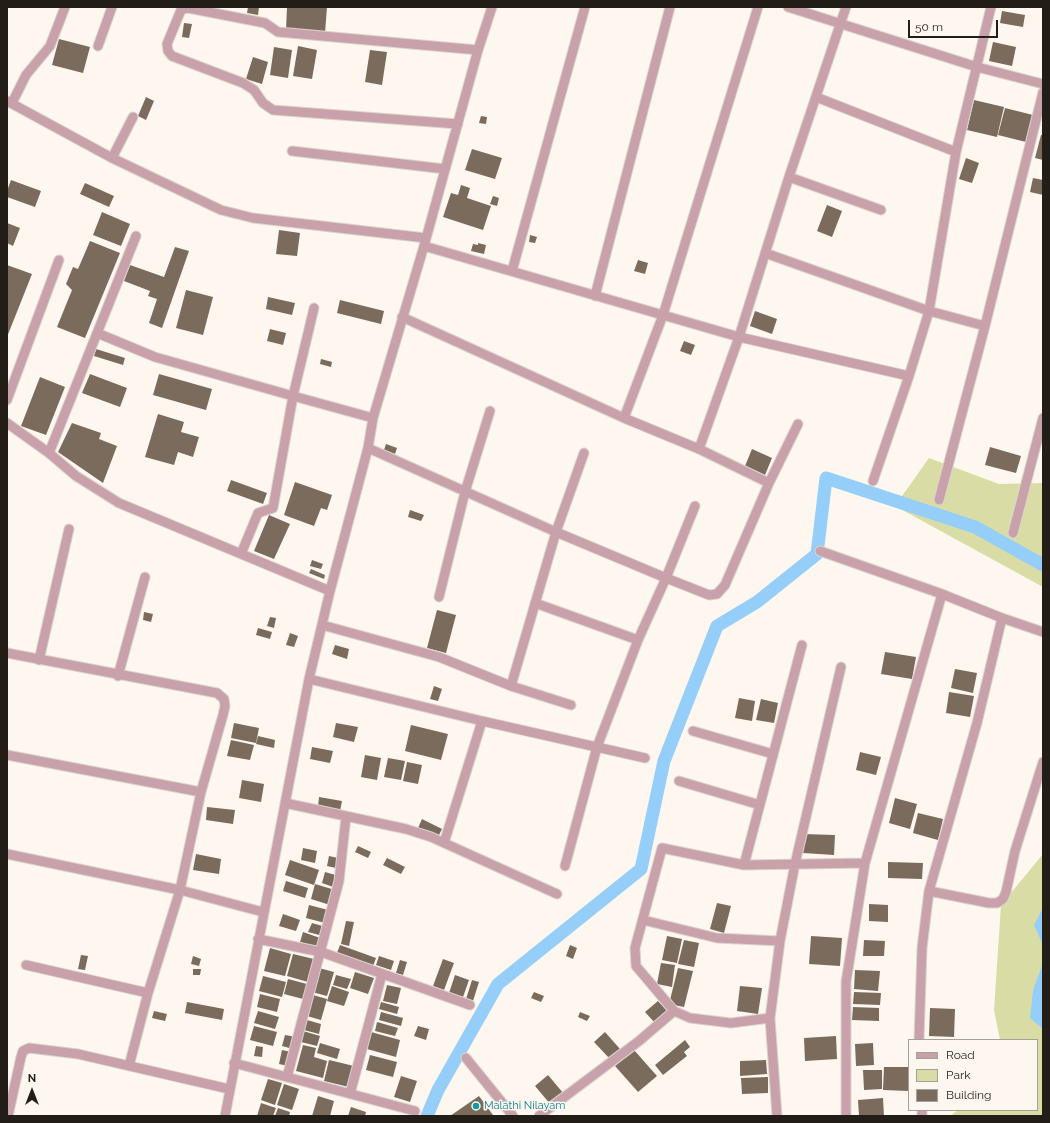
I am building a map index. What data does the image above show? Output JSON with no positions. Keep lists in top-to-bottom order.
{
  "places": ["Malathi Nilayam"],
  "legend": ["Road", "Park", "Building"],
  "scale_bar": "50 m",
  "north": "top"
}
